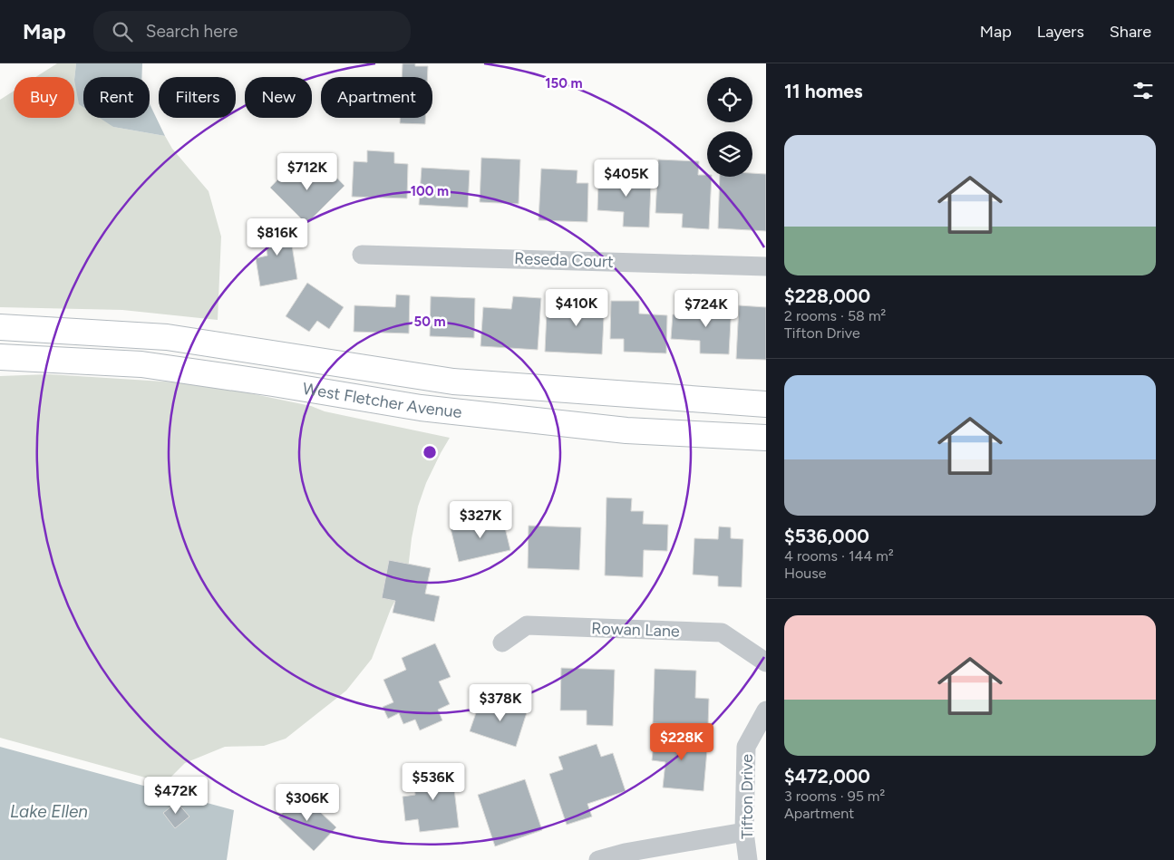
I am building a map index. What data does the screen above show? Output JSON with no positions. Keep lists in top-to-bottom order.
{
  "streets": {
    "main road": ["West Fletcher Avenue"],
    "street": ["Reseda Court", "Rowan Lane", "Tifton Drive"]
  },
  "water": ["Lake Ellen"],
  "page": {
    "header": "Map",
    "search": "Search here",
    "nav": ["Map", "Layers", "Share"],
    "heading": "11 homes",
    "chip": [
      "Buy",
      "Rent",
      "Filters",
      "New",
      "Apartment"
    ],
    "list": [
      {
        "name": "$228,000",
        "note": "2 rooms · 58 m² · Tifton Drive"
      },
      {
        "name": "$536,000",
        "note": "4 rooms · 144 m² · House"
      },
      {
        "name": "$472,000",
        "note": "3 rooms · 95 m² · Apartment"
      }
    ],
    "price": [
      "$712K",
      "$405K",
      "$816K",
      "$410K",
      "$724K",
      "$327K",
      "$378K",
      "$228K",
      "$536K",
      "$472K",
      "$306K"
    ]
  },
  "rings": ["150 m", "100 m", "50 m"]
}
